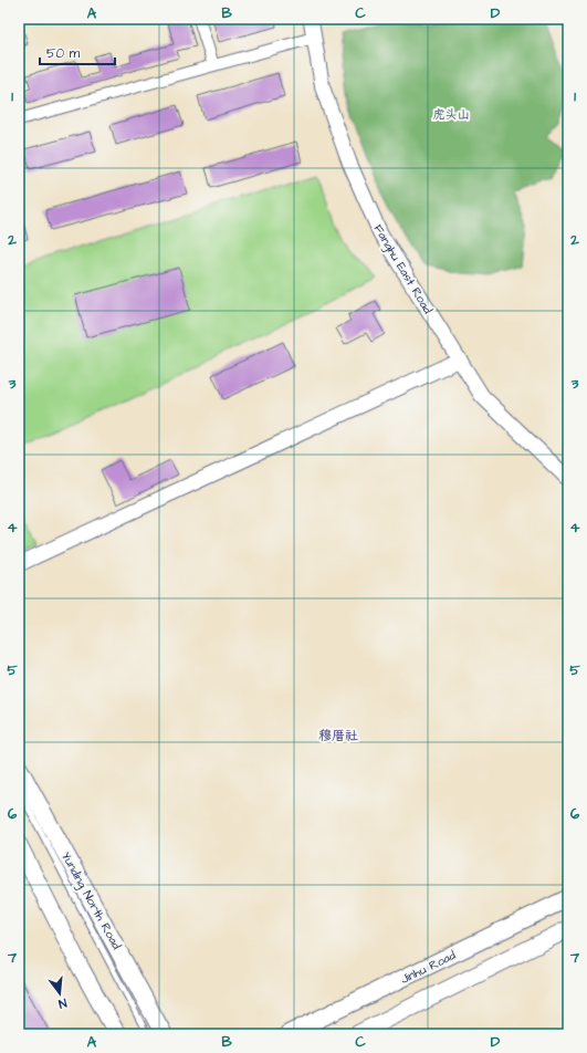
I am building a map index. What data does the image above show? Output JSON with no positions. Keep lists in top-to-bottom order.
{
  "streets": {
    "main road": ["Yunding North Road", "Jinhu Road"],
    "street": ["Fanghu East Road"]
  },
  "districts": ["穆厝社"],
  "parks": ["虎头山"],
  "scale_bar": "50 m",
  "north": "bottom",
  "grid": {
    "columns": [
      "A",
      "B",
      "C",
      "D"
    ],
    "rows": [
      "1",
      "2",
      "3",
      "4",
      "5",
      "6",
      "7"
    ]
  }
}
